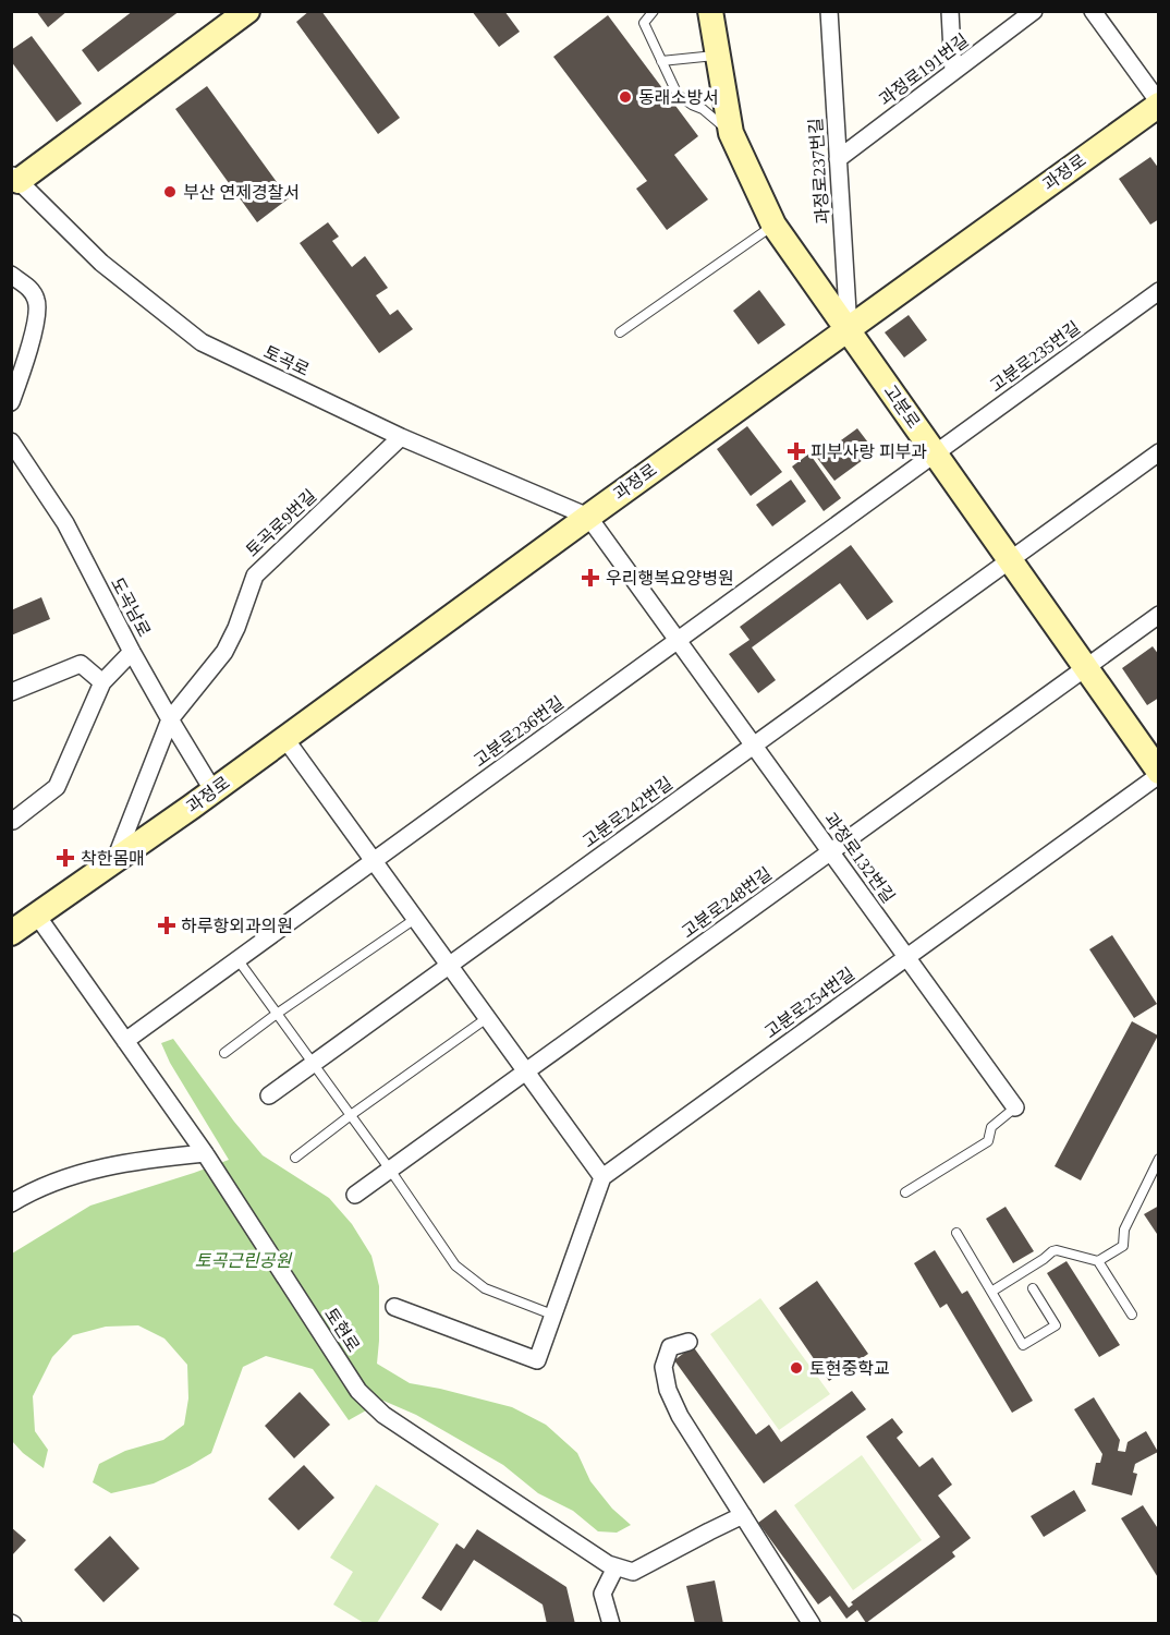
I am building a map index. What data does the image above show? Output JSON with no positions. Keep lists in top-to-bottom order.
{
  "streets": {
    "main road": ["과정로", "고분로"],
    "street": [
      "과정로191번길",
      "과정로237번길",
      "고분로235번길",
      "토곡로",
      "토곡로9번길",
      "도곡남로",
      "고분로236번길",
      "고분로242번길",
      "과정로132번길",
      "고분로248번길",
      "고분로254번길",
      "토현로"
    ]
  },
  "crossings": [
    ["과정로191번길", "과정로237번길"],
    ["과정로237번길", "과정로"],
    ["과정로237번길", "고분로"],
    ["과정로", "토곡로"],
    ["과정로", "고분로"],
    ["과정로", "도곡남로"],
    ["과정로", "과정로132번길"],
    ["과정로", "토현로"],
    ["고분로235번길", "고분로"],
    ["고분로235번길", "고분로236번길"],
    ["토곡로", "토곡로9번길"],
    ["토곡로", "과정로132번길"],
    ["고분로", "고분로236번길"],
    ["고분로", "고분로242번길"],
    ["고분로", "고분로248번길"],
    ["고분로", "고분로254번길"],
    ["토곡로9번길", "도곡남로"],
    ["고분로236번길", "과정로132번길"],
    ["고분로236번길", "토현로"],
    ["고분로242번길", "과정로132번길"],
    ["과정로132번길", "고분로248번길"],
    ["과정로132번길", "고분로254번길"]
  ],
  "parks": ["토곡근린공원"],
  "places": {
    "other": ["동래소방서", "부산 연제경찰서", "토현중학교"],
    "health": [
      "피부사랑 피부과",
      "우리행복요양병원",
      "착한몸매",
      "하루항외과의원"
    ]
  }
}
